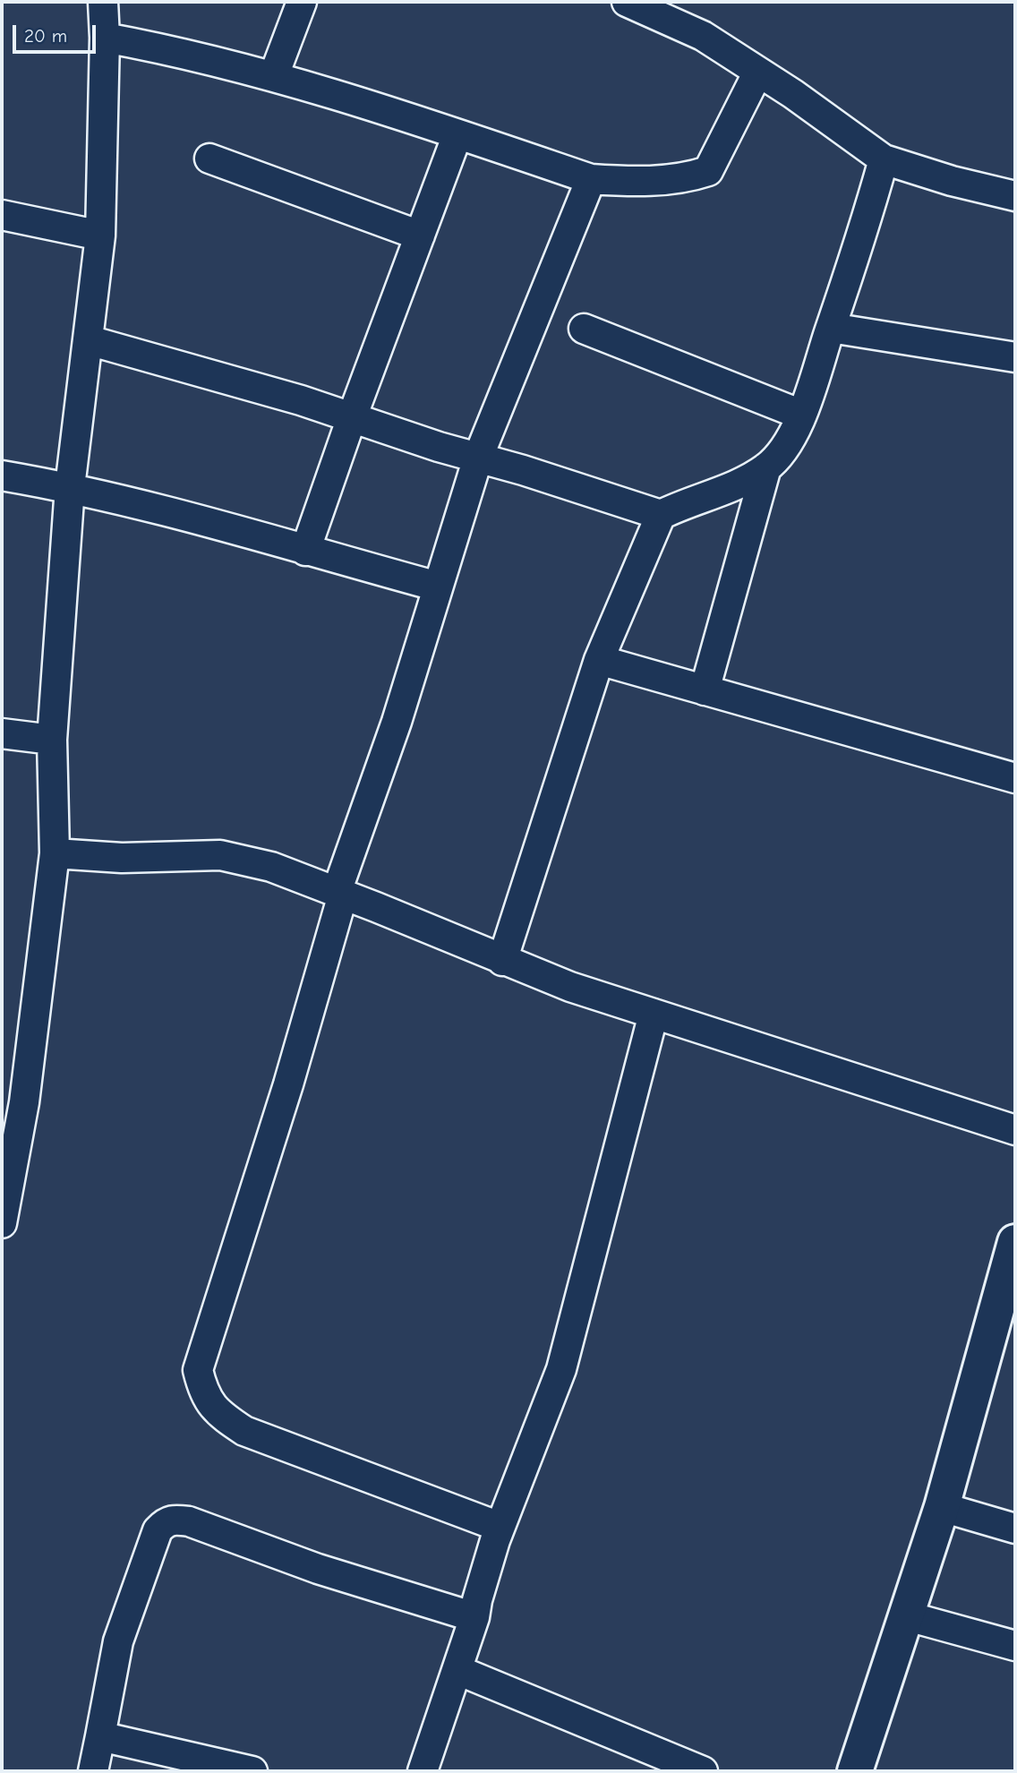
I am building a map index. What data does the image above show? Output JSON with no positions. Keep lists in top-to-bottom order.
{
  "scale_bar": "20 m"
}
